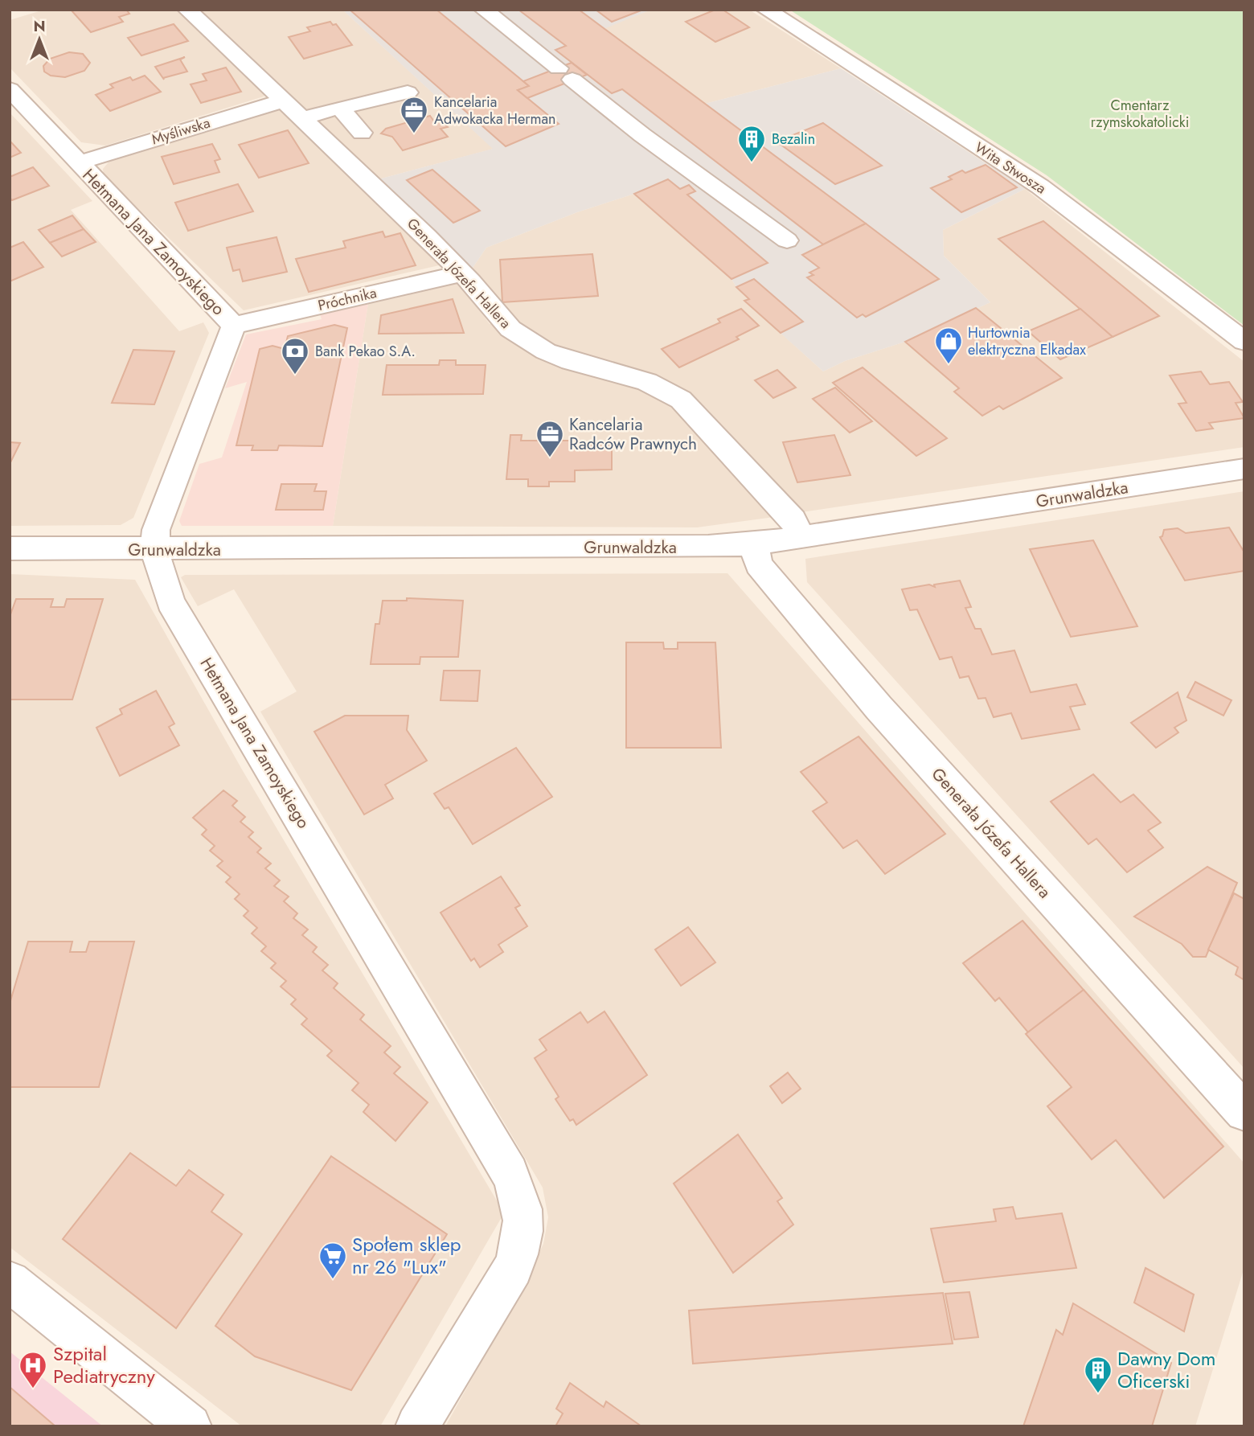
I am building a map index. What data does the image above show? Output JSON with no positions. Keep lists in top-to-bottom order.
{
  "streets": {
    "street": [
      "Myśliwska",
      "Wita Stwosza",
      "Hetmana Jana Zamoyskiego",
      "Generała Józefa Hallera",
      "Próchnika",
      "Grunwaldzka"
    ]
  },
  "crossings": [
    ["Myśliwska", "Hetmana Jana Zamoyskiego"],
    ["Myśliwska", "Generała Józefa Hallera"],
    ["Hetmana Jana Zamoyskiego", "Próchnika"],
    ["Hetmana Jana Zamoyskiego", "Grunwaldzka"],
    ["Generała Józefa Hallera", "Próchnika"],
    ["Generała Józefa Hallera", "Grunwaldzka"]
  ],
  "parks": ["Cmentarz rzymskokatolicki"],
  "places": {
    "office": ["Kancelaria Adwokacka Herman", "Kancelaria Radców Prawnych"],
    "building": ["Bezalin", "Dawny Dom Oficerski"],
    "shop": ["Hurtownia elektryczna Elkadax"],
    "bank": ["Bank Pekao S.A."],
    "supermarket": ["Społem sklep nr 26 \"Lux\""],
    "hospital": ["Szpital Pediatryczny"]
  },
  "north": "top"
}
